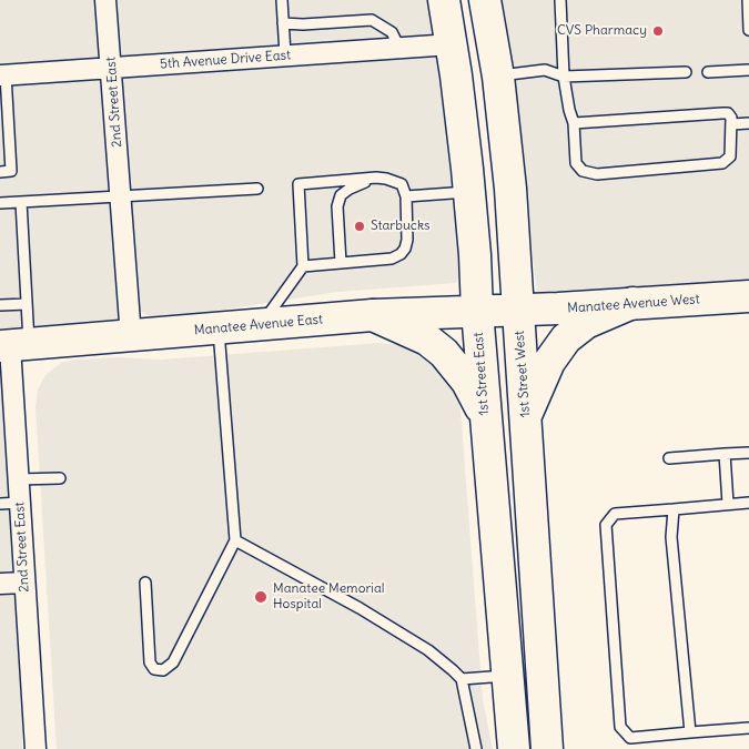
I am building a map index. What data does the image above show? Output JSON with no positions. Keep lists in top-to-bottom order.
{
  "streets": {
    "main road": [
      "Manatee Avenue West",
      "Manatee Avenue East",
      "1st Street East",
      "1st Street West"
    ],
    "street": ["5th Avenue Drive East", "2nd Street East"]
  },
  "crossings": [
    ["5th Avenue Drive East", "2nd Street East"],
    ["5th Avenue Drive East", "1st Street East"],
    ["2nd Street East", "Manatee Avenue East"],
    ["Manatee Avenue West", "Manatee Avenue East"],
    ["Manatee Avenue West", "1st Street West"],
    ["Manatee Avenue East", "1st Street East"],
    ["Manatee Avenue East", "1st Street West"]
  ],
  "places": ["CVS Pharmacy", "Starbucks", "Manatee Memorial Hospital"]
}
